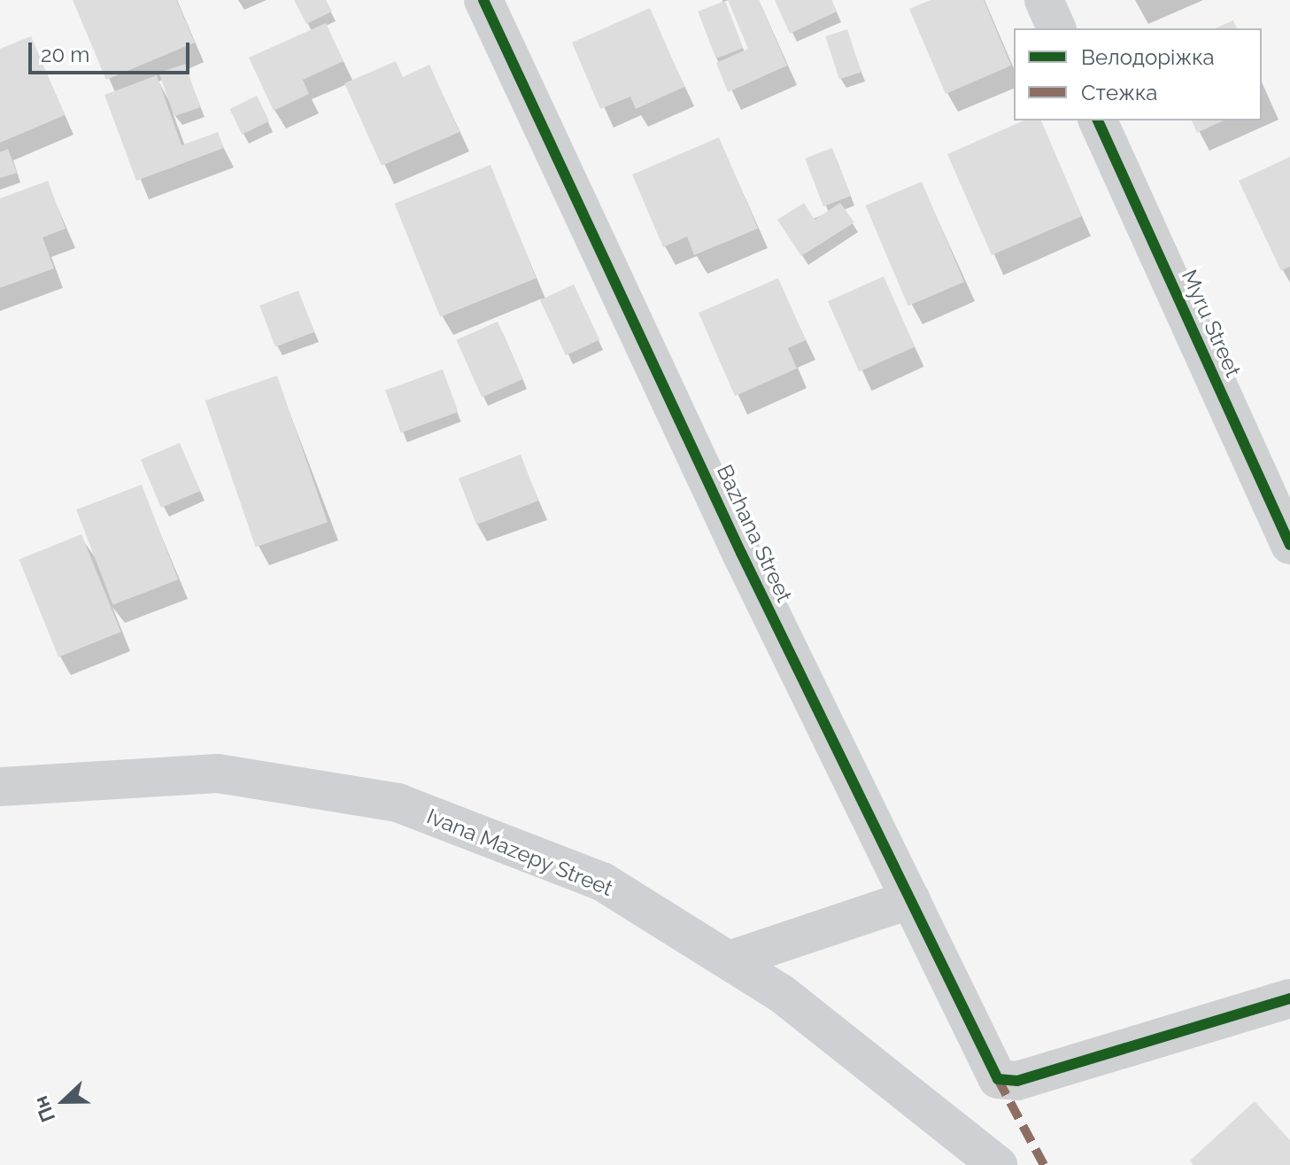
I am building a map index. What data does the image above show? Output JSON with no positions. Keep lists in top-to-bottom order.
{
  "streets": {
    "main road": ["Ivana Mazepy Street"],
    "street": ["Myru Street", "Bazhana Street"]
  },
  "legend": ["Велодоріжка", "Стежка"],
  "scale_bar": "20 m",
  "north": "left"
}
